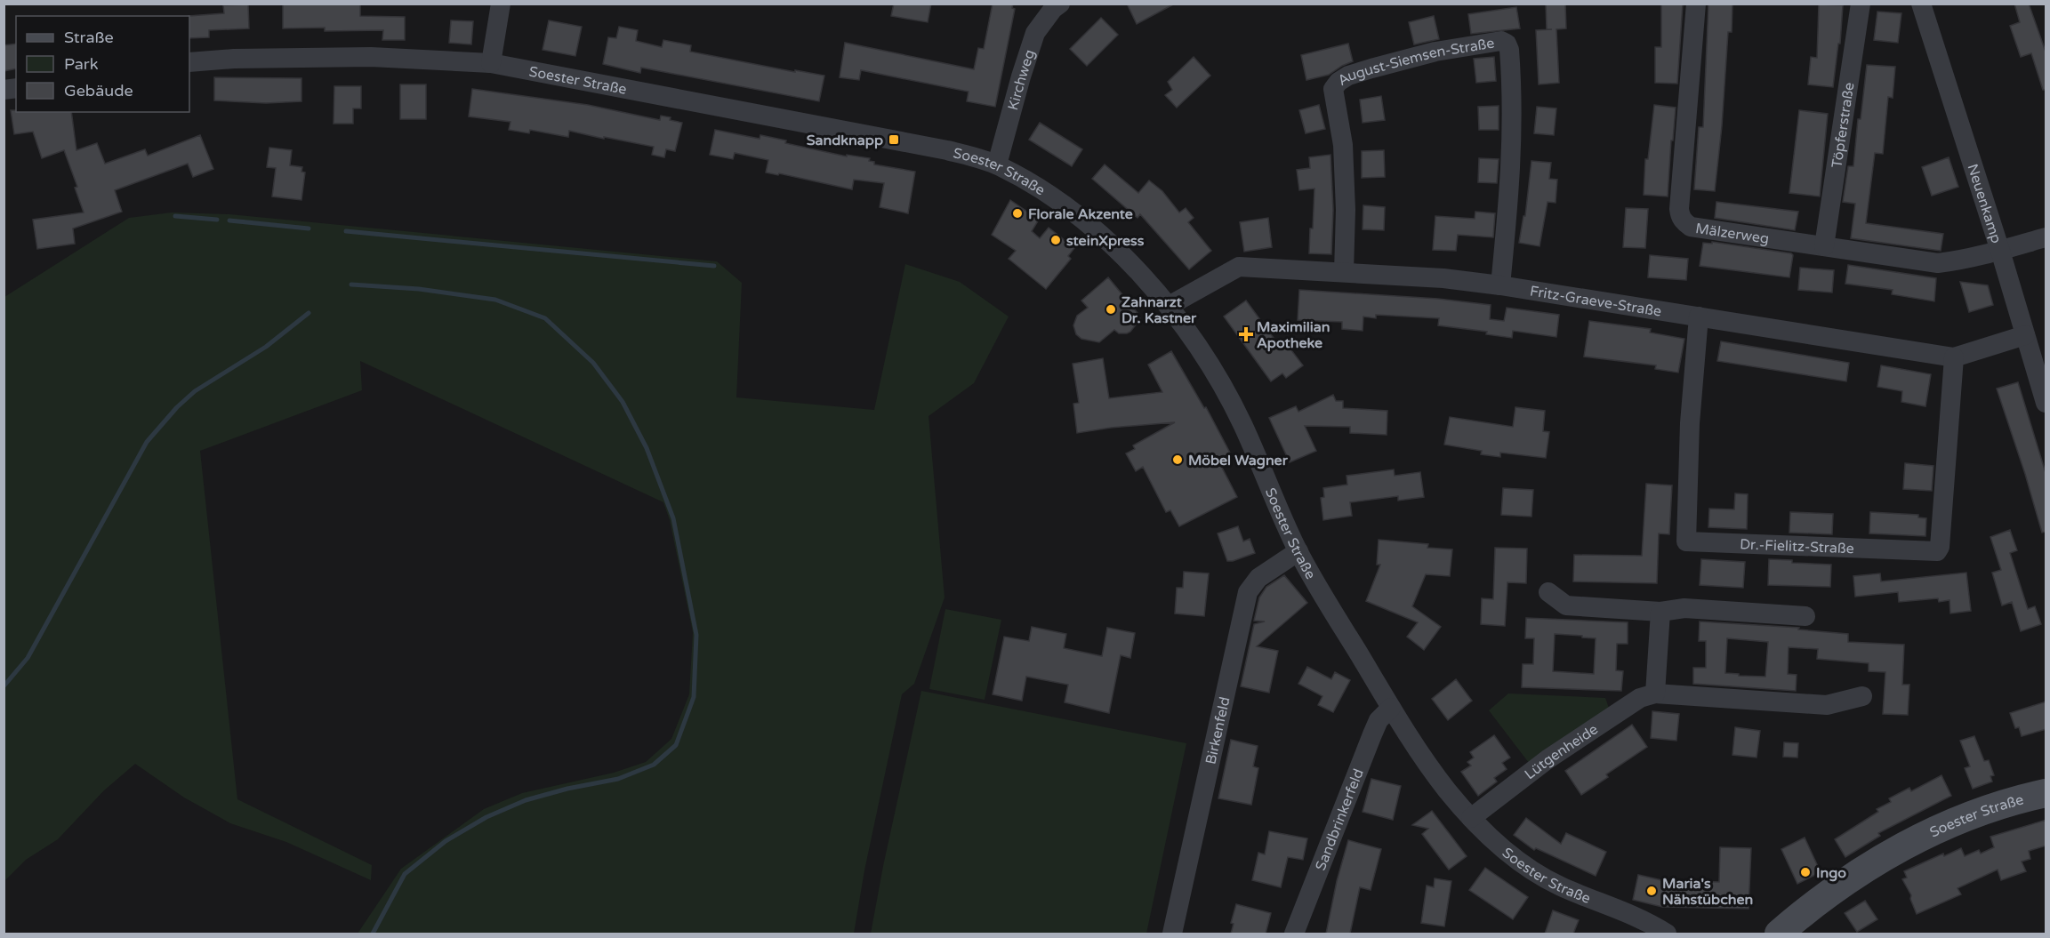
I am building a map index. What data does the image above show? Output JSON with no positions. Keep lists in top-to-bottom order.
{
  "streets": {
    "main road": ["Soester Straße"],
    "street": [
      "August-Siemsen-Straße",
      "Kirchweg",
      "Töpferstraße",
      "Neuenkamp",
      "Mälzerweg",
      "Fritz-Graeve-Straße",
      "Dr.-Fielitz-Straße",
      "Birkenfeld",
      "Lütgenheide",
      "Sandbrinkerfeld"
    ]
  },
  "crossings": [
    ["August-Siemsen-Straße", "Fritz-Graeve-Straße"],
    ["Soester Straße", "Kirchweg"],
    ["Soester Straße", "Fritz-Graeve-Straße"],
    ["Soester Straße", "Birkenfeld"],
    ["Soester Straße", "Lütgenheide"],
    ["Soester Straße", "Sandbrinkerfeld"],
    ["Töpferstraße", "Mälzerweg"],
    ["Neuenkamp", "Mälzerweg"],
    ["Neuenkamp", "Fritz-Graeve-Straße"],
    ["Fritz-Graeve-Straße", "Dr.-Fielitz-Straße"]
  ],
  "places": {
    "transit": ["Sandknapp"],
    "other": [
      "Florale Akzente",
      "steinXpress",
      "Zahnarzt Dr. Kastner",
      "Möbel Wagner",
      "Ingo",
      "Maria's Nähstübchen"
    ],
    "health": ["Maximilian Apotheke"]
  },
  "legend": ["Straße", "Park", "Gebäude"]
}
